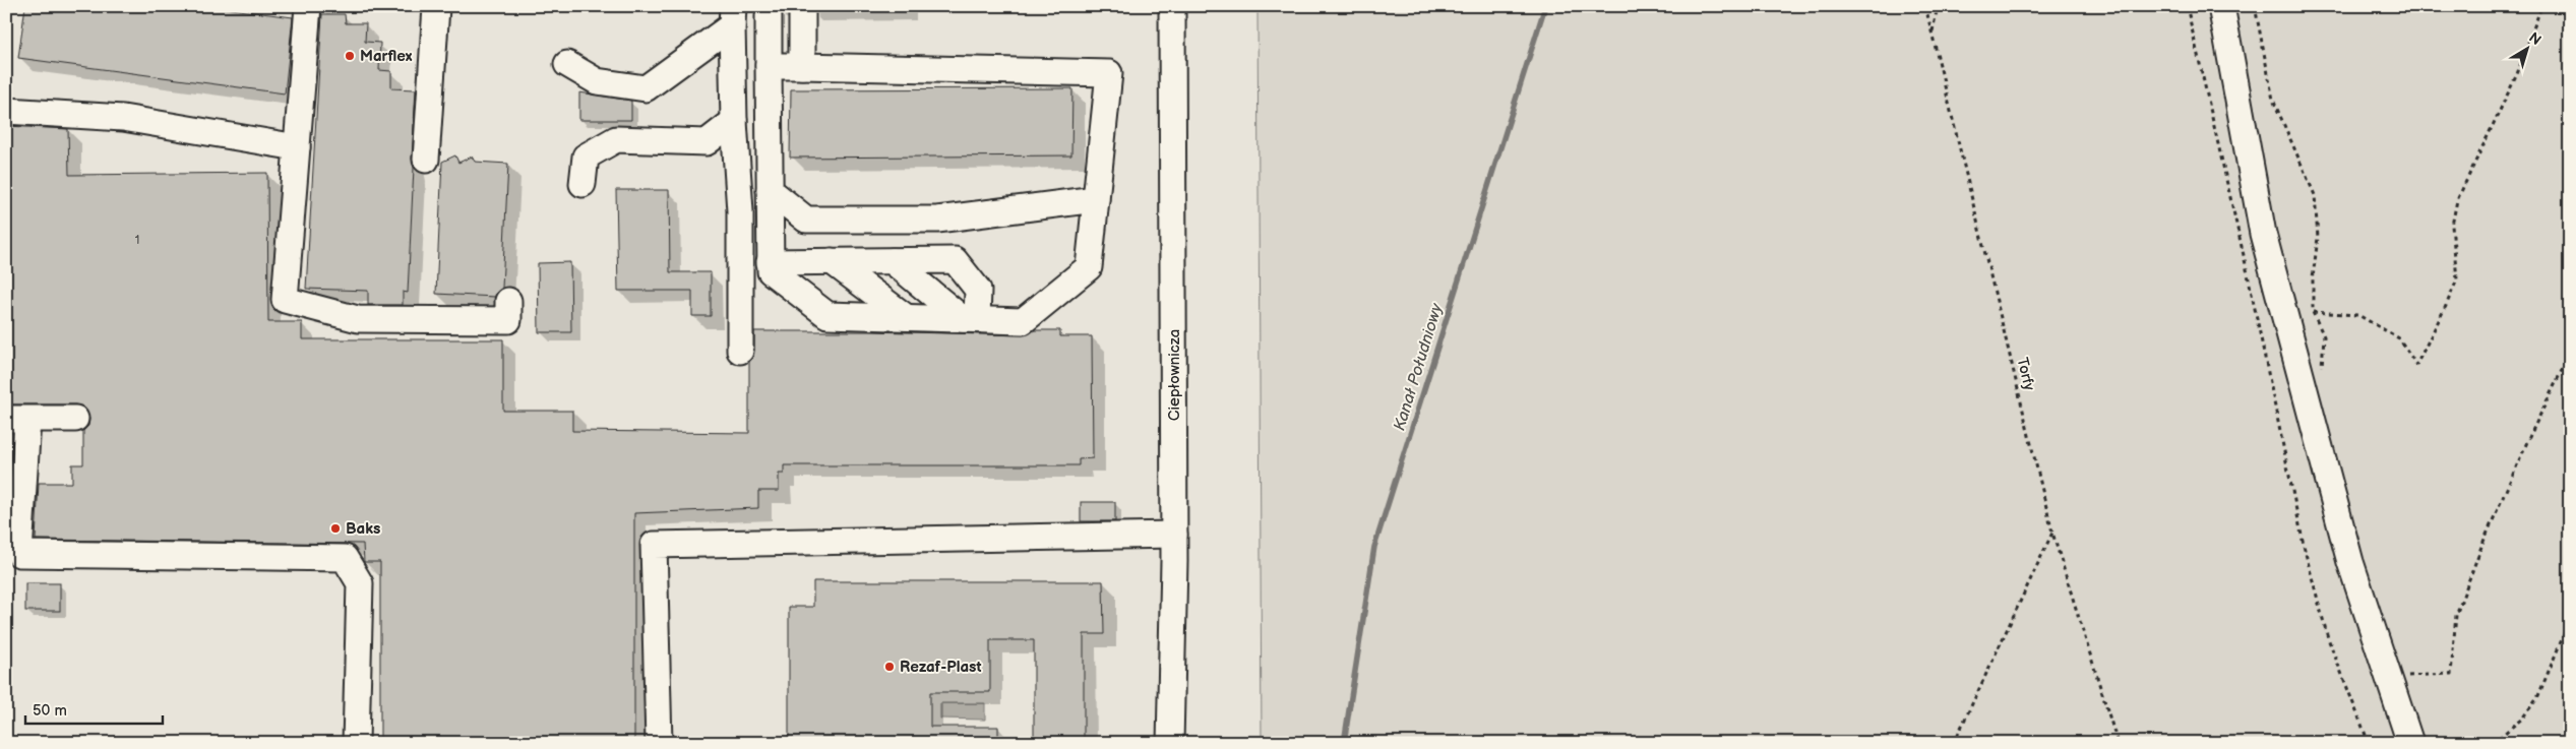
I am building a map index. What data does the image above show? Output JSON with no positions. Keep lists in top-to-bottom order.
{
  "streets": {
    "street": ["Ciepłownicza"],
    "path": ["Torfy"]
  },
  "water": ["Kanał Południowy"],
  "places": ["Marflex", "Baks", "Rezaf-Plast"],
  "house_numbers": ["1"],
  "scale_bar": "50 m",
  "north": "top right"
}
